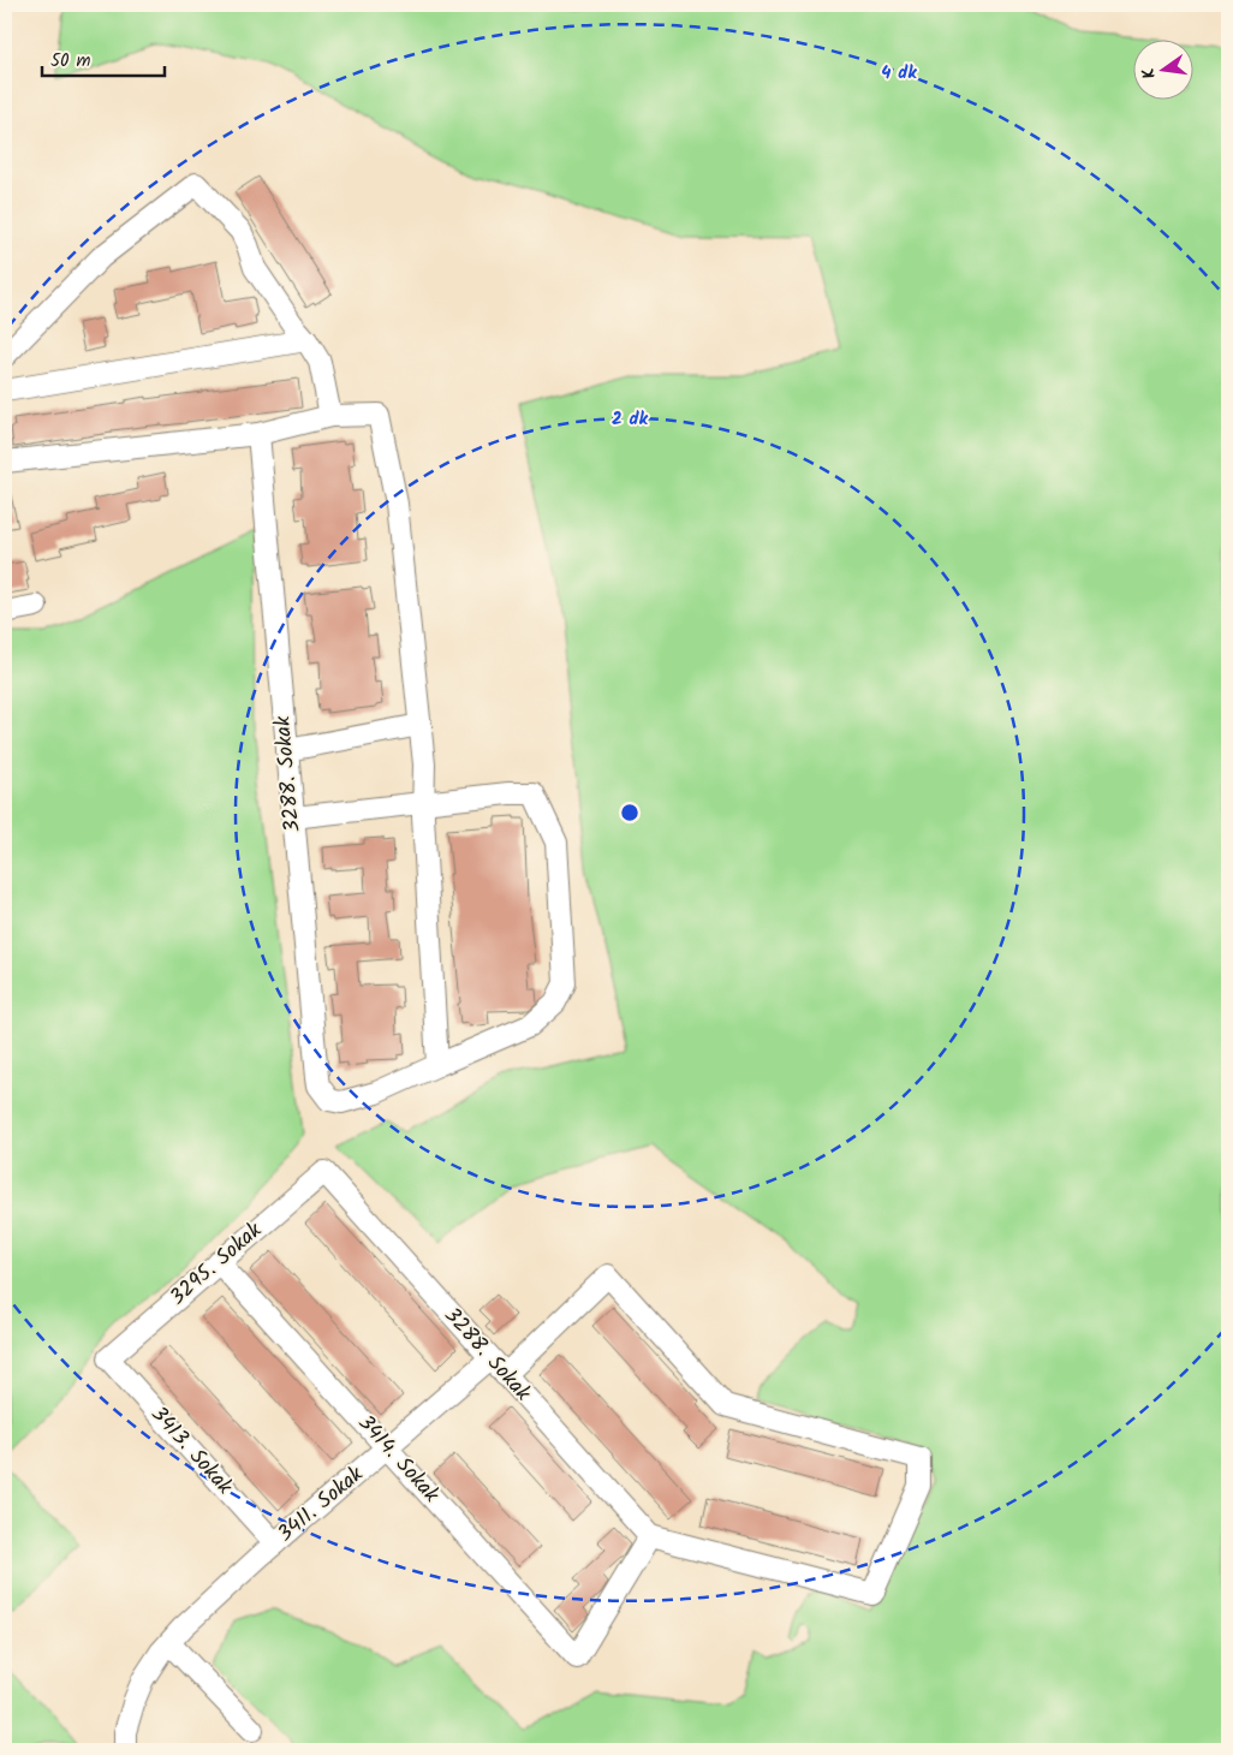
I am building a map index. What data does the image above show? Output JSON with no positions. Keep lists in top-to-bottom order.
{
  "streets": {
    "street": [
      "3288. Sokak",
      "3295. Sokak",
      "3413. Sokak",
      "3414. Sokak",
      "3411. Sokak"
    ]
  },
  "crossings": [
    ["3288. Sokak", "3295. Sokak"],
    ["3288. Sokak", "3414. Sokak"],
    ["3288. Sokak", "3411. Sokak"],
    ["3295. Sokak", "3413. Sokak"],
    ["3295. Sokak", "3414. Sokak"],
    ["3413. Sokak", "3411. Sokak"],
    ["3414. Sokak", "3411. Sokak"]
  ],
  "scale_bar": "50 m",
  "north": "left",
  "rings": ["4 dk", "2 dk"]
}
